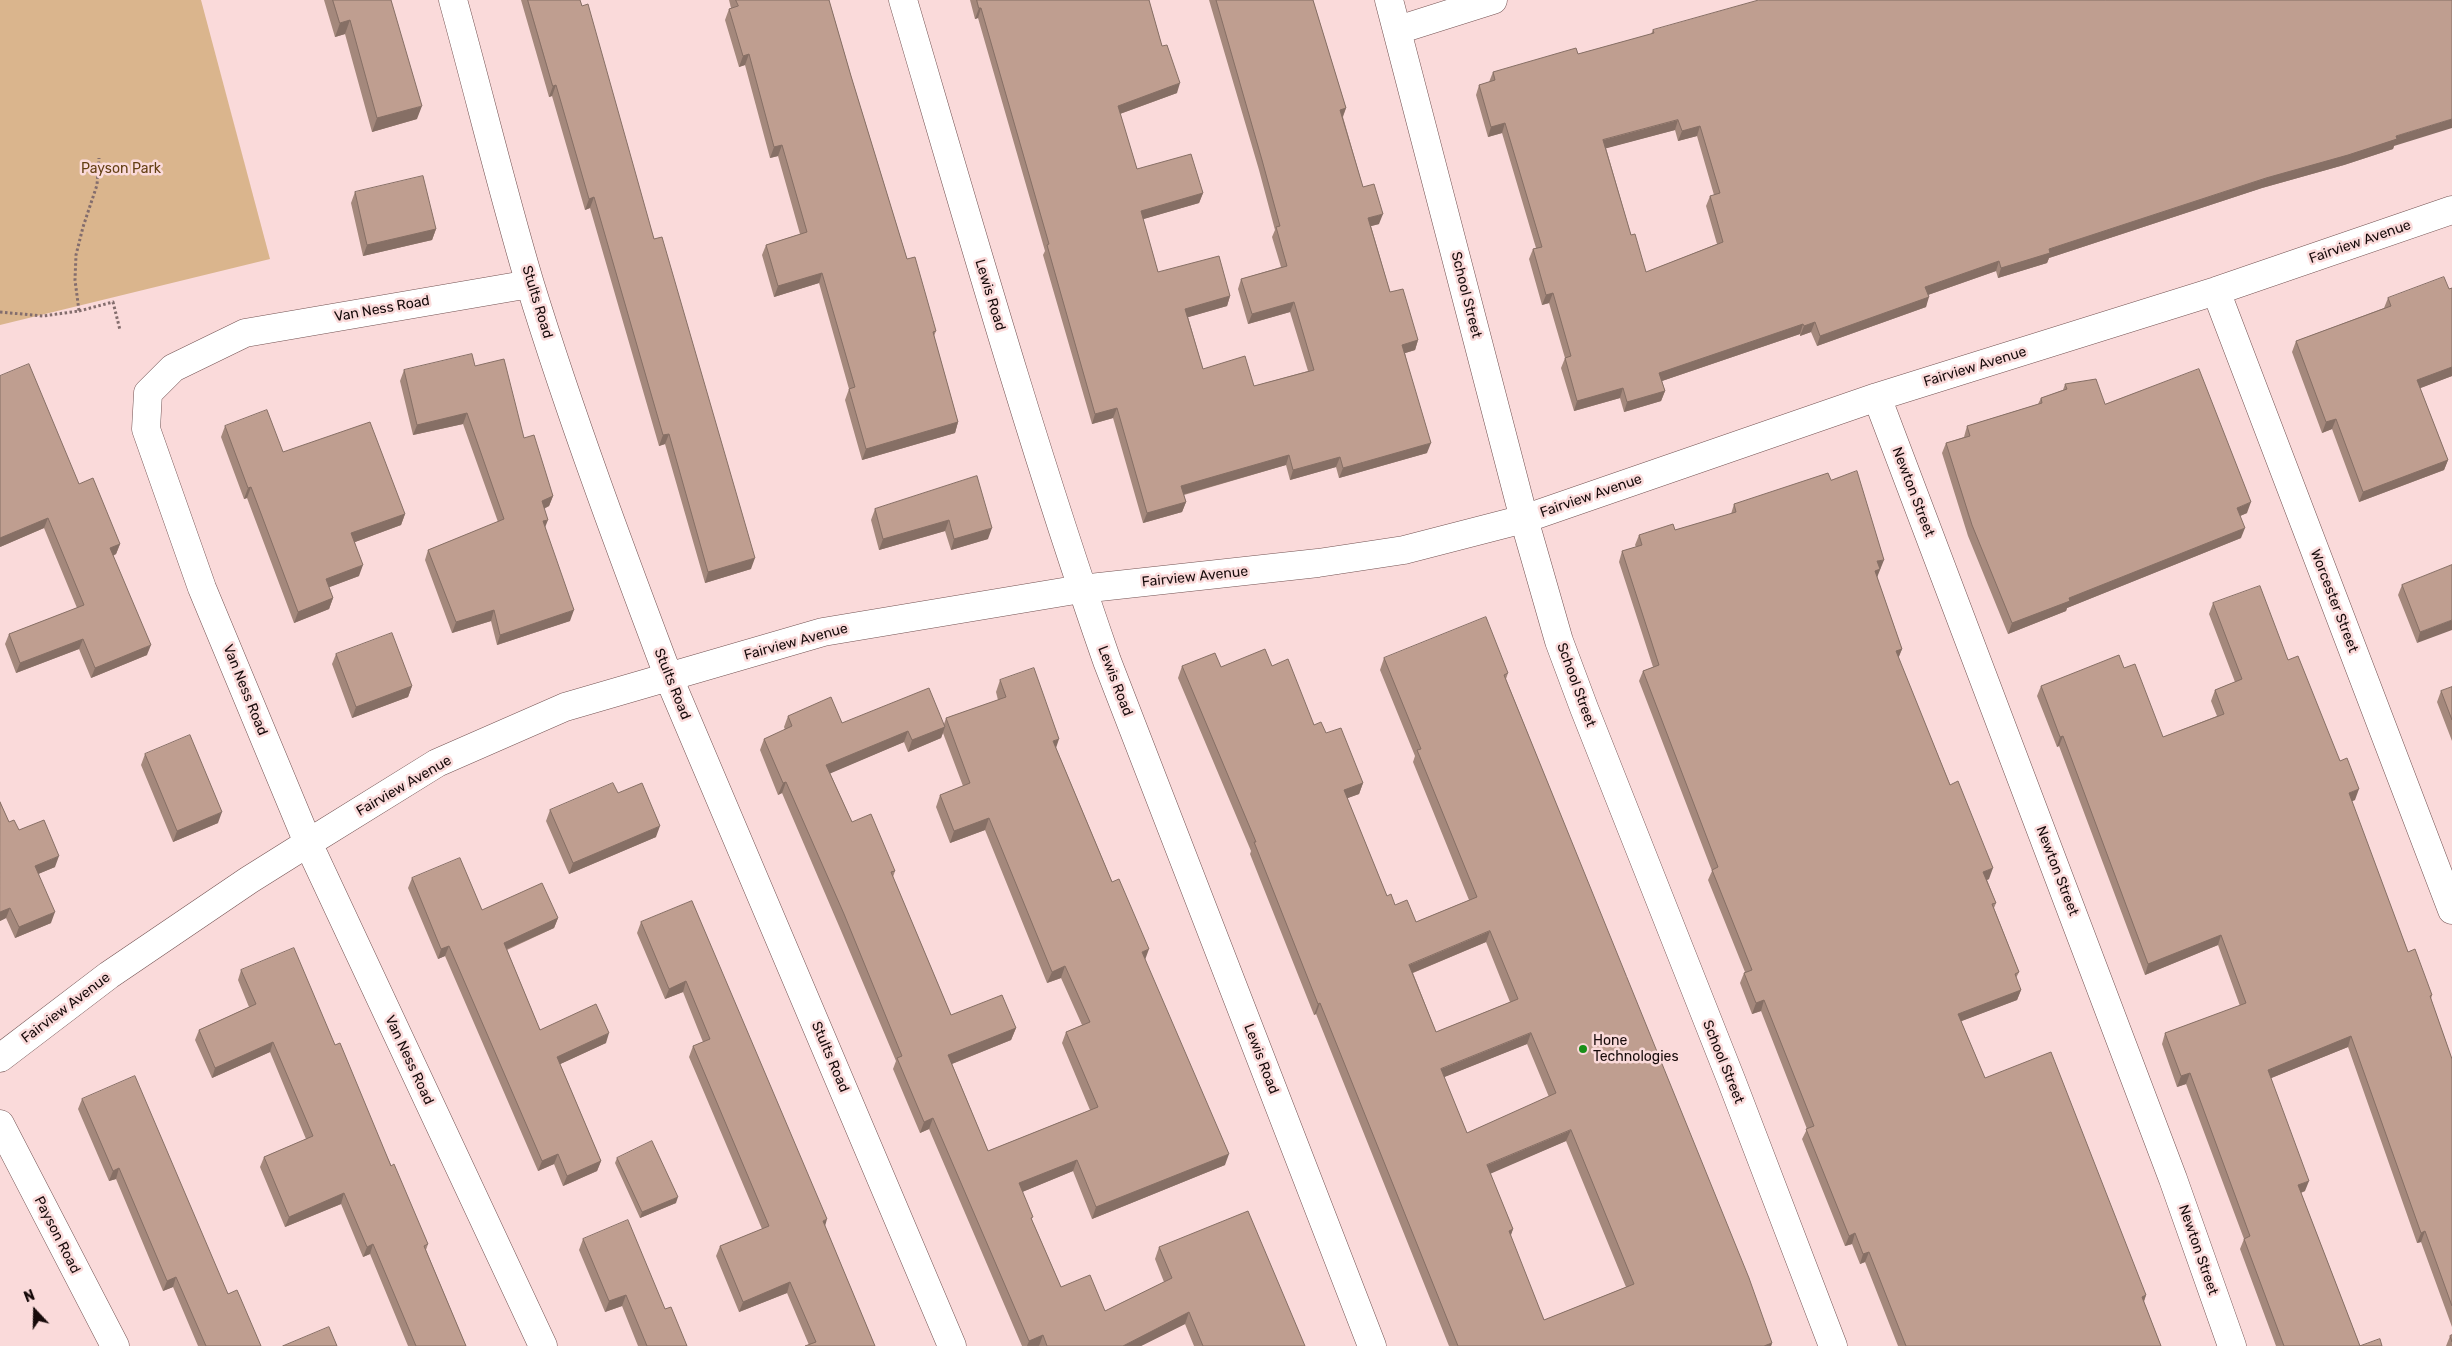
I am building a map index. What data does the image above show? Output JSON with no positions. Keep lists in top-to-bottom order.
{
  "streets": {
    "street": [
      "Fairview Avenue",
      "Lewis Road",
      "School Street",
      "Stults Road",
      "Van Ness Road",
      "Newton Street",
      "Worcester Street",
      "Payson Road"
    ]
  },
  "crossings": [
    ["Fairview Avenue", "Lewis Road"],
    ["Fairview Avenue", "School Street"],
    ["Fairview Avenue", "Stults Road"],
    ["Fairview Avenue", "Van Ness Road"],
    ["Fairview Avenue", "Newton Street"],
    ["Fairview Avenue", "Worcester Street"],
    ["Stults Road", "Van Ness Road"]
  ],
  "parks": ["Payson Park"],
  "places": ["Hone Technologies"],
  "north": "top"
}
